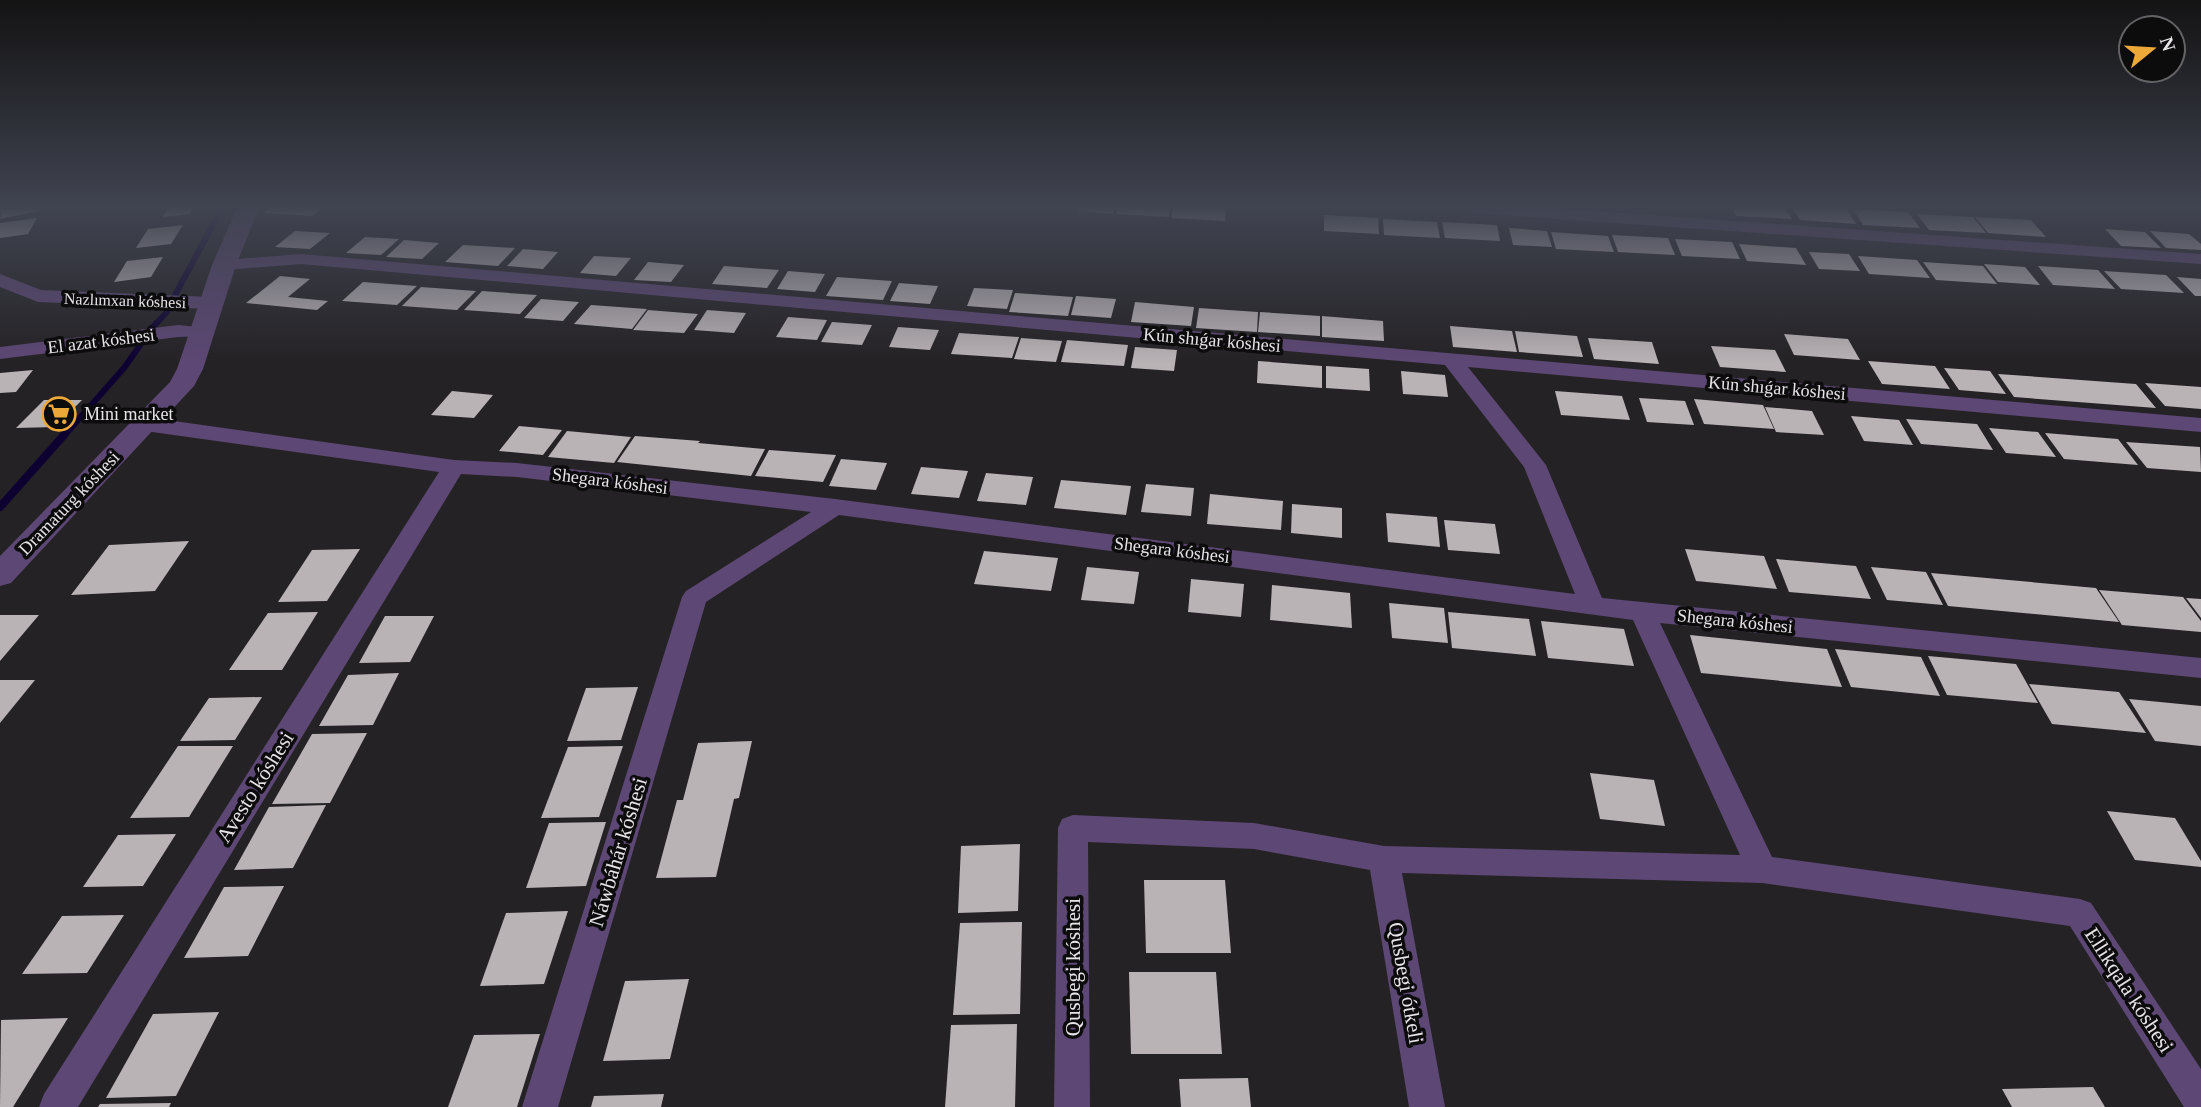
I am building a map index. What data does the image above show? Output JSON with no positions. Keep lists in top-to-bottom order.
{
  "streets": {
    "street": [
      "Nazlımxan kóshesi",
      "Kún shıǵar kóshesi",
      "El azat kóshesi",
      "Shegara kóshesi",
      "Dramaturg kóshesi",
      "Avesto kóshesi",
      "Náwbáhár kóshesi",
      "Qusbegi kóshesi",
      "Qusbegi ótkeli",
      "Ellikqala kóshesi"
    ]
  },
  "crossings": [
    ["Nazlımxan kóshesi", "Dramaturg kóshesi"],
    ["Kún shıǵar kóshesi", "Dramaturg kóshesi"],
    ["El azat kóshesi", "Dramaturg kóshesi"],
    ["Shegara kóshesi", "Dramaturg kóshesi"],
    ["Shegara kóshesi", "Avesto kóshesi"],
    ["Shegara kóshesi", "Náwbáhár kóshesi"],
    ["Qusbegi kóshesi", "Qusbegi ótkeli"]
  ],
  "places": {
    "supermarket": ["Mini market"]
  },
  "north": "right"
}
